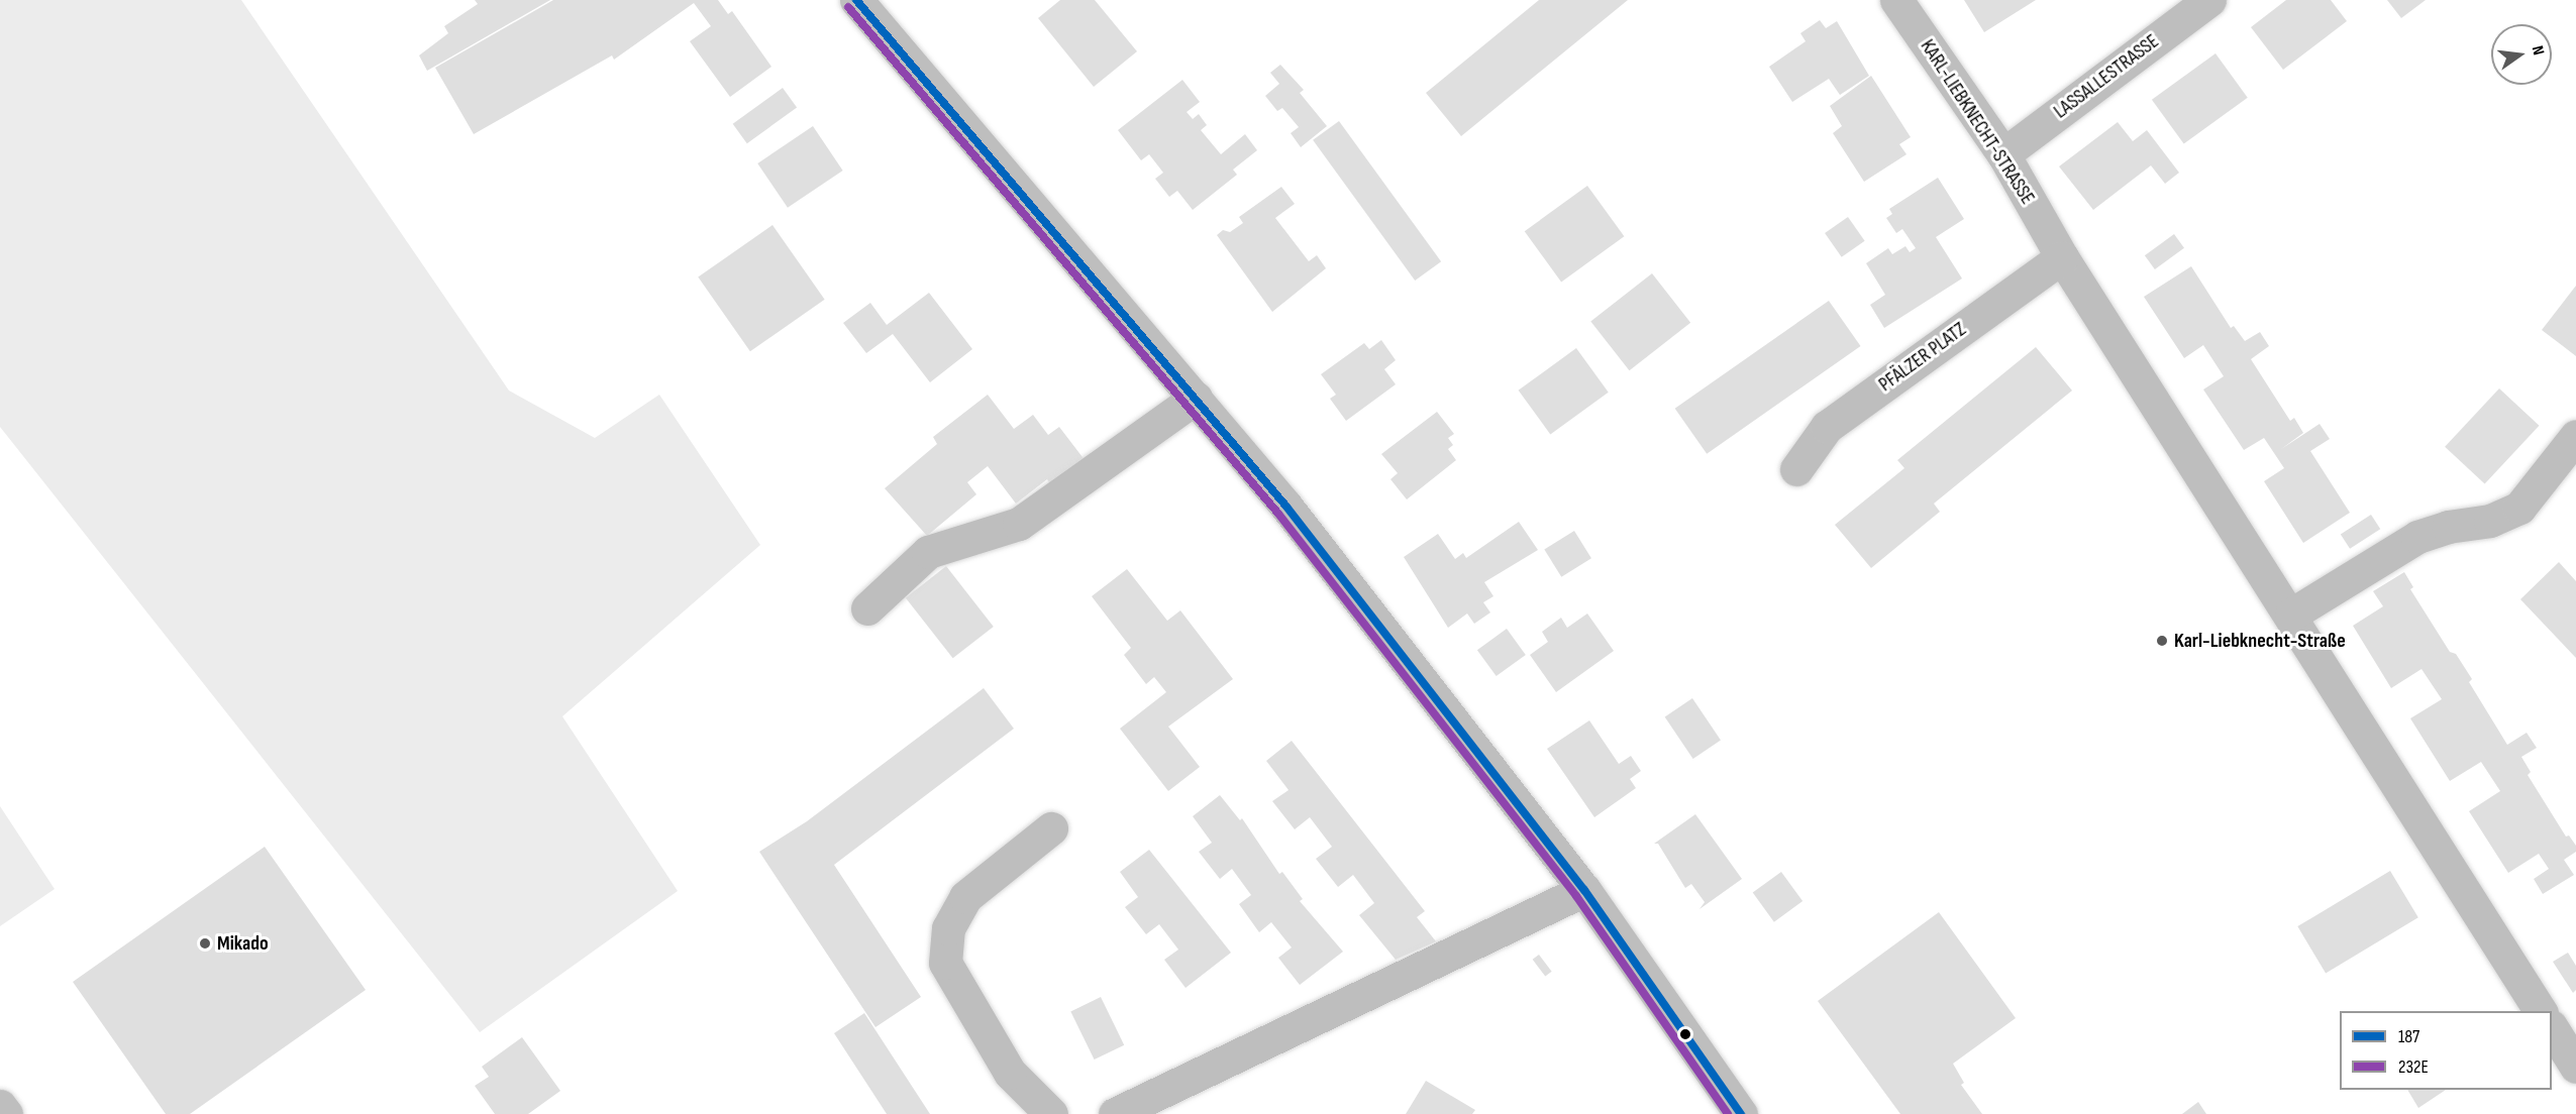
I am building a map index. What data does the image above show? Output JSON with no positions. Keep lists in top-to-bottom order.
{
  "streets": {
    "street": ["LASSALLESTRASSE", "KARL-LIEBKNECHT-STRASSE", "PFÄLZER PLATZ"]
  },
  "crossings": [
    ["LASSALLESTRASSE", "KARL-LIEBKNECHT-STRASSE"],
    ["KARL-LIEBKNECHT-STRASSE", "PFÄLZER PLATZ"]
  ],
  "places": ["Karl-Liebknecht-Straße", "Mikado"],
  "lines": ["transit line 187", "transit line 232E"],
  "legend": ["187", "232E"],
  "north": "right"
}
